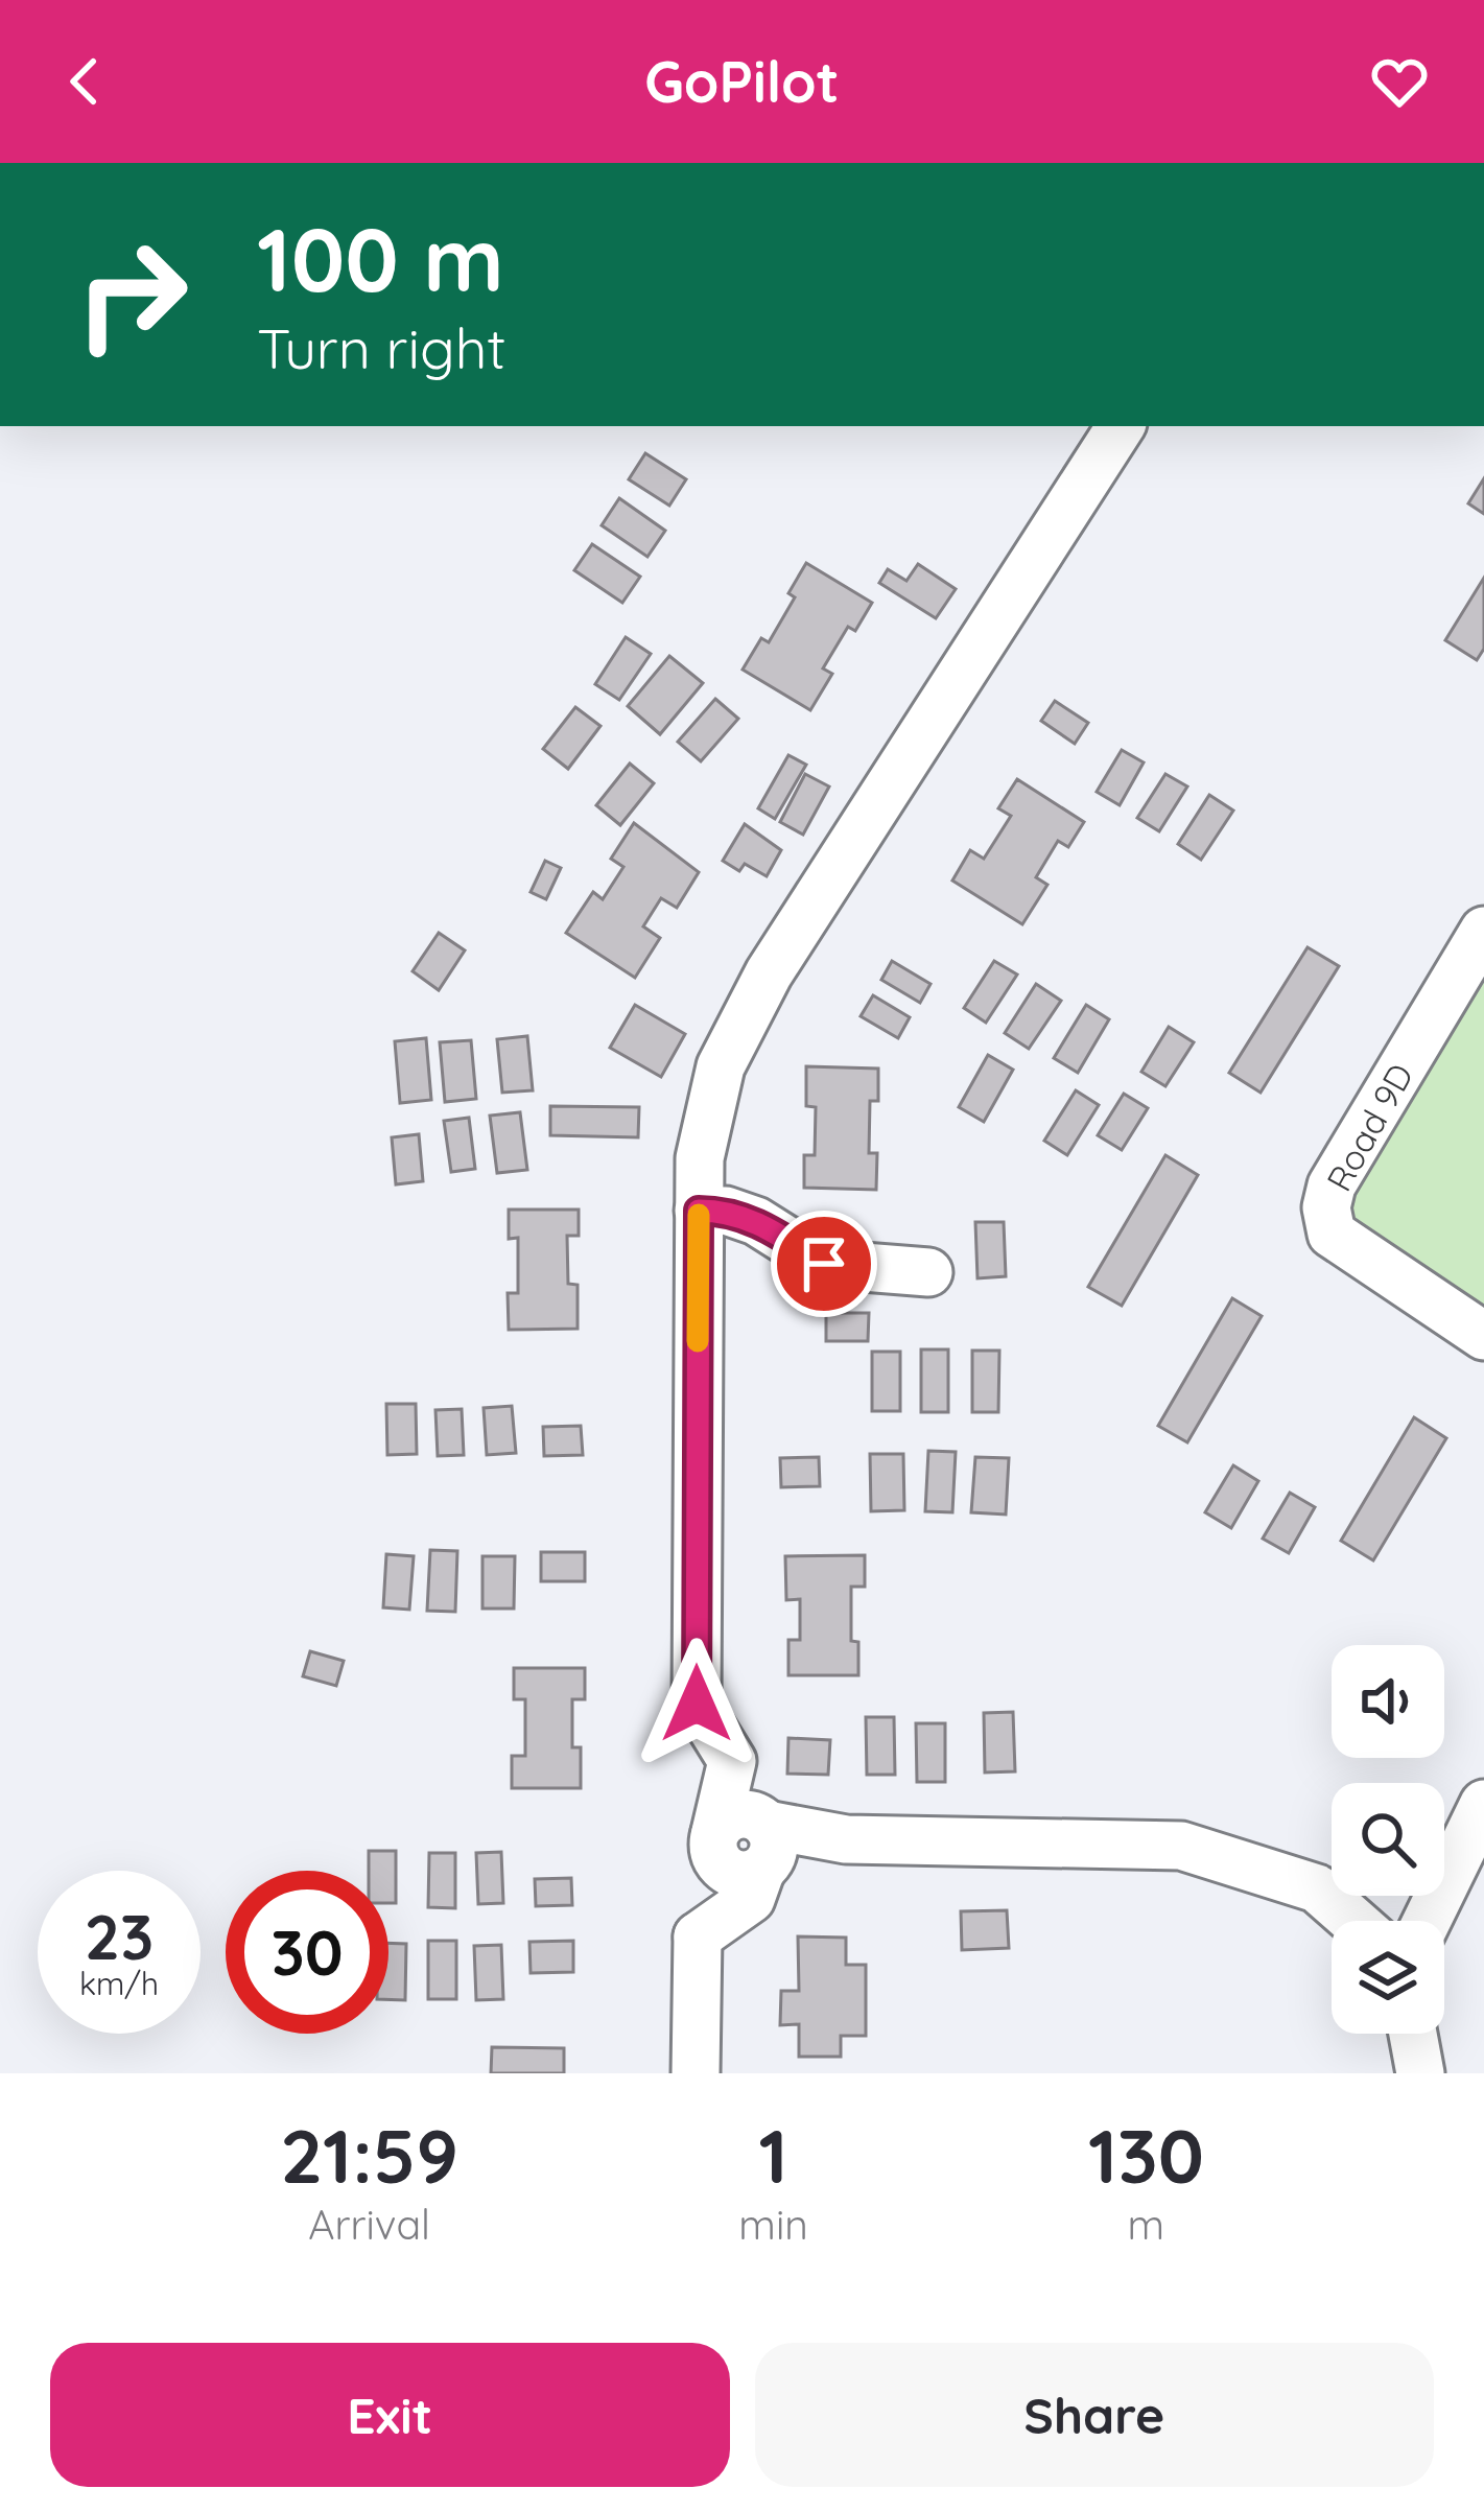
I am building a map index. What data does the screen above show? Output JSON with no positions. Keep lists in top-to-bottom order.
{
  "streets": {
    "street": ["Road 9D"]
  },
  "page": {
    "header": "GoPilot",
    "turn": ["100 m", "Turn right"],
    "speed": "23 km/h",
    "limit": "30",
    "eta": [
      "21:59",
      "Arrival",
      "1",
      "min",
      "130",
      "m"
    ],
    "buttons": ["Exit", "Share"]
  }
}
